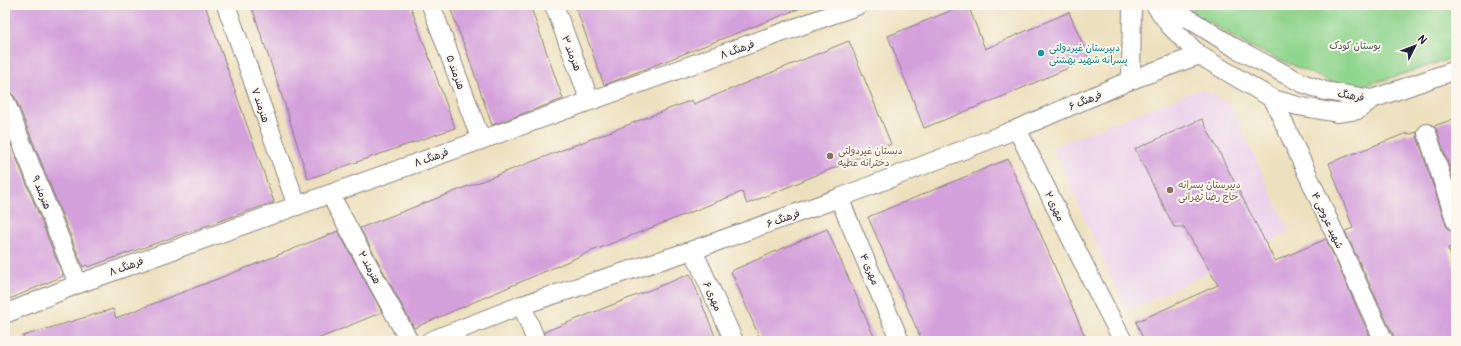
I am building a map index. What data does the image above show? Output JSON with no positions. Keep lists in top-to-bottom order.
{
  "streets": {
    "street": [
      "فرهنگ ۸",
      "هنرمند ۳",
      "هنرمند ۵",
      "فرهنگ",
      "فرهنگ ۶",
      "هنرمند ۷",
      "هنرمند ۹",
      "مهری ۲",
      "شهید عروجی ۴",
      "هنرمند ۲",
      "مهری ۴",
      "مهری ۶"
    ]
  },
  "crossings": [
    ["فرهنگ ۸", "هنرمند ۳"],
    ["فرهنگ ۸", "هنرمند ۵"],
    ["فرهنگ ۸", "هنرمند ۷"],
    ["فرهنگ ۸", "هنرمند ۹"],
    ["فرهنگ ۸", "هنرمند ۲"],
    ["فرهنگ", "فرهنگ ۶"],
    ["فرهنگ", "شهید عروجی ۴"],
    ["فرهنگ ۶", "مهری ۲"],
    ["فرهنگ ۶", "مهری ۴"],
    ["فرهنگ ۶", "مهری ۶"]
  ],
  "parks": ["بوستان کودک"],
  "places": ["دبیرستان غیردولتی پسرانه شهید بهشتی", "دبستان غیردولتی دخترانه عطیه", "دبیرستان پسرانه حاج رضا تهرانی"],
  "north": "top right"
}
